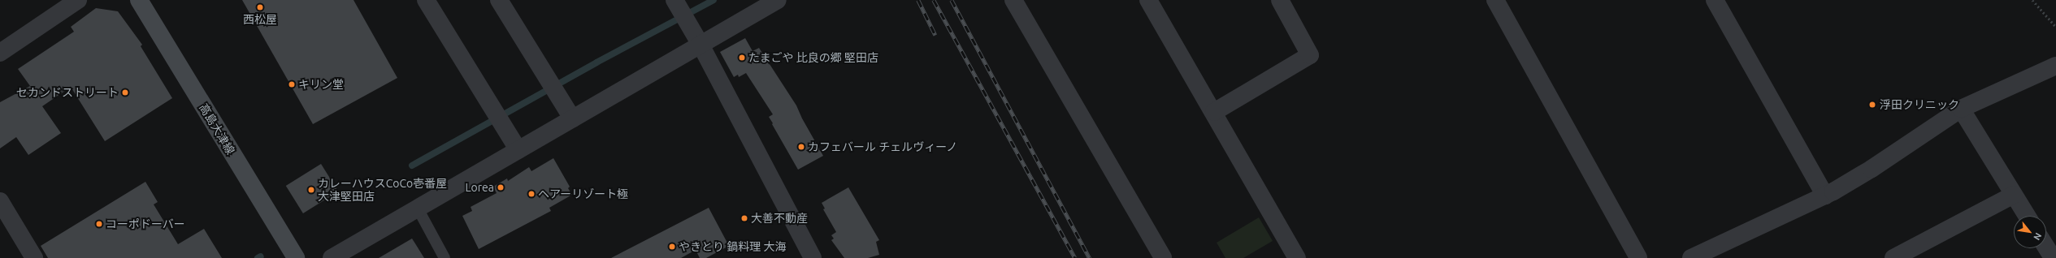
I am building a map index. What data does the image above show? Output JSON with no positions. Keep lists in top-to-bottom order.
{
  "streets": {
    "main road": ["高島大津線"]
  },
  "places": [
    "西松屋",
    "たまごや 比良の郷 堅田店",
    "キリン堂",
    "セカンドストリート",
    "浮田クリニック",
    "カフェバール チェルヴィーノ",
    "Lorea",
    "カレーハウスCoCo壱番屋 大津堅田店",
    "ヘアーリゾート極",
    "大善不動産",
    "コーポドーバー",
    "やきとり 鍋料理 大海"
  ],
  "north": "bottom right"
}
